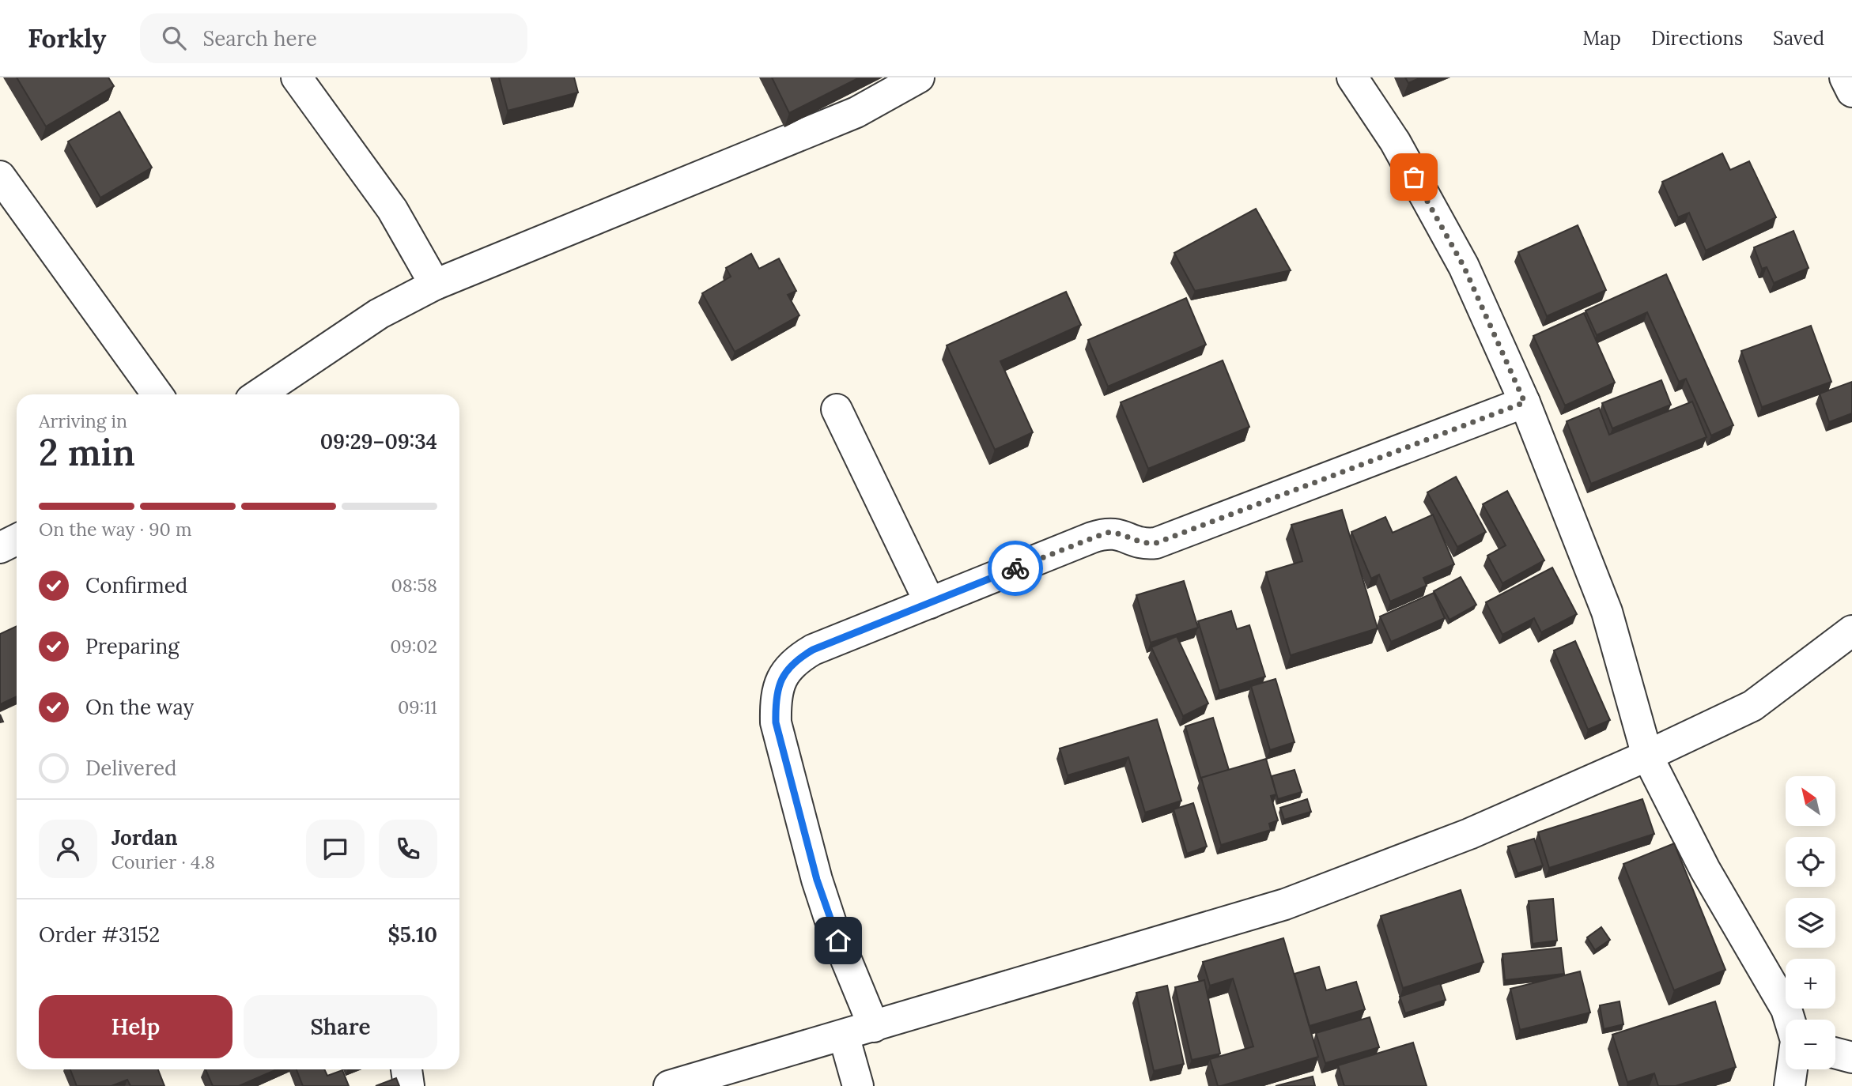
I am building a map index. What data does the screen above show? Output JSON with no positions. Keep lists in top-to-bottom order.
{
  "north": "top left",
  "page": {
    "header": "Forkly",
    "search": "Search here",
    "nav": ["Map", "Directions", "Saved"],
    "heading": ["2 min", "Arriving in", "09:29–09:34"],
    "panel": [
      "Jordan",
      "Courier · 4.8",
      "Order #3152",
      "$5.10"
    ],
    "bar": "On the way · 90 m",
    "list": [
      ["Confirmed", "08:58"],
      ["Preparing", "09:02"],
      ["On the way", "09:11"],
      "Delivered"
    ],
    "map_buttons": ["+", "−"],
    "buttons": ["Help", "Share"]
  }
}
